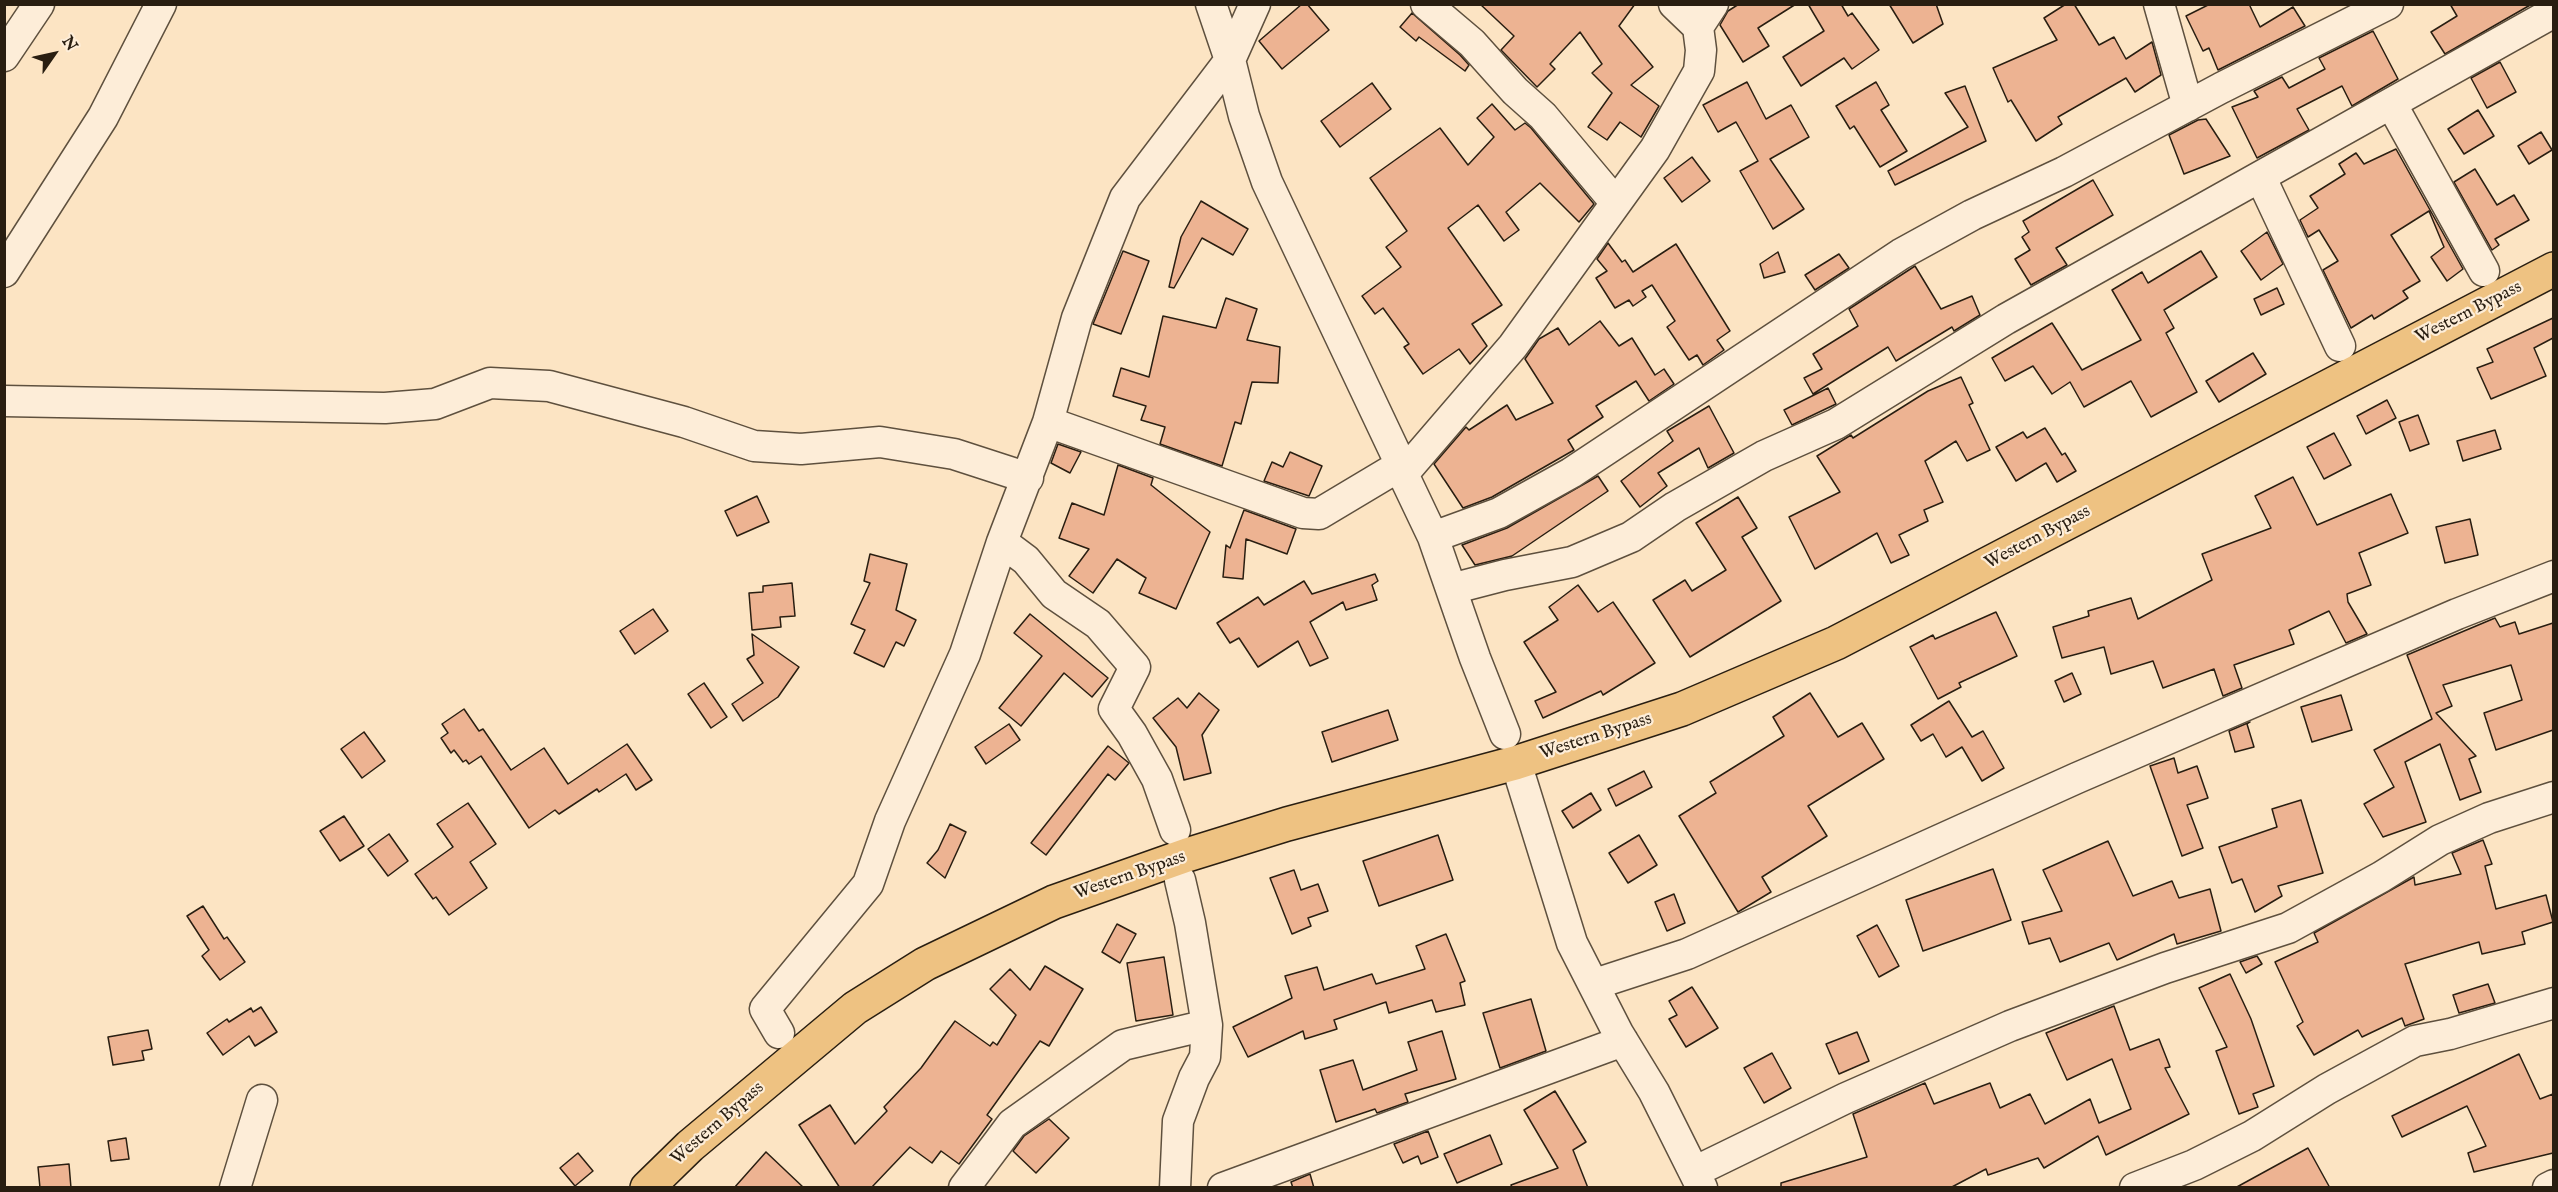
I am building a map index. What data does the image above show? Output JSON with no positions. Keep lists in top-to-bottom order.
{
  "streets": {
    "main road": ["Western Bypass"]
  },
  "north": "top right"
}
